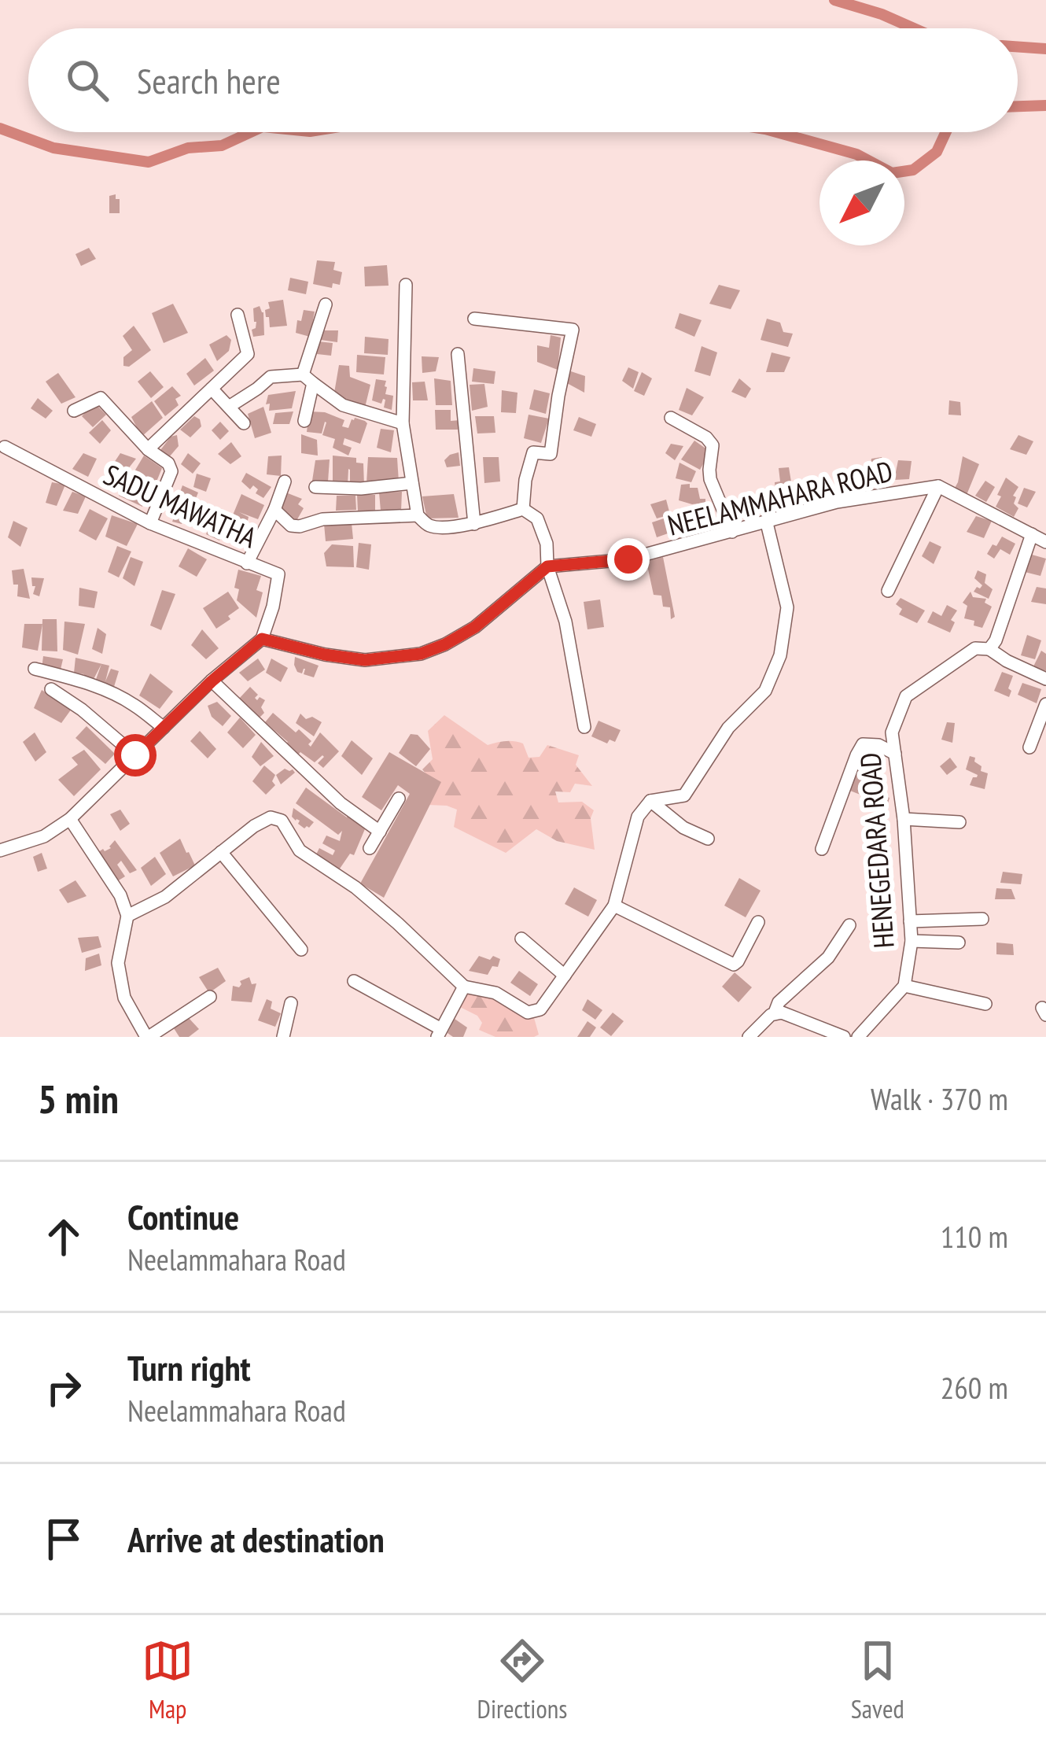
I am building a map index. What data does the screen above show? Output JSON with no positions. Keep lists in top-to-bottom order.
{
  "streets": {
    "street": ["NEELAMMAHARA ROAD", "SADU MAWATHA", "HENEGEDARA ROAD"]
  },
  "north": "bottom left",
  "page": {
    "search": "Search here",
    "heading": ["5 min", "Walk · 370 m"],
    "list": [
      ["Continue", "Neelammahara Road", "110 m"],
      ["Turn right", "Neelammahara Road", "260 m"],
      "Arrive at destination"
    ],
    "nav": ["Map", "Directions", "Saved"]
  }
}
